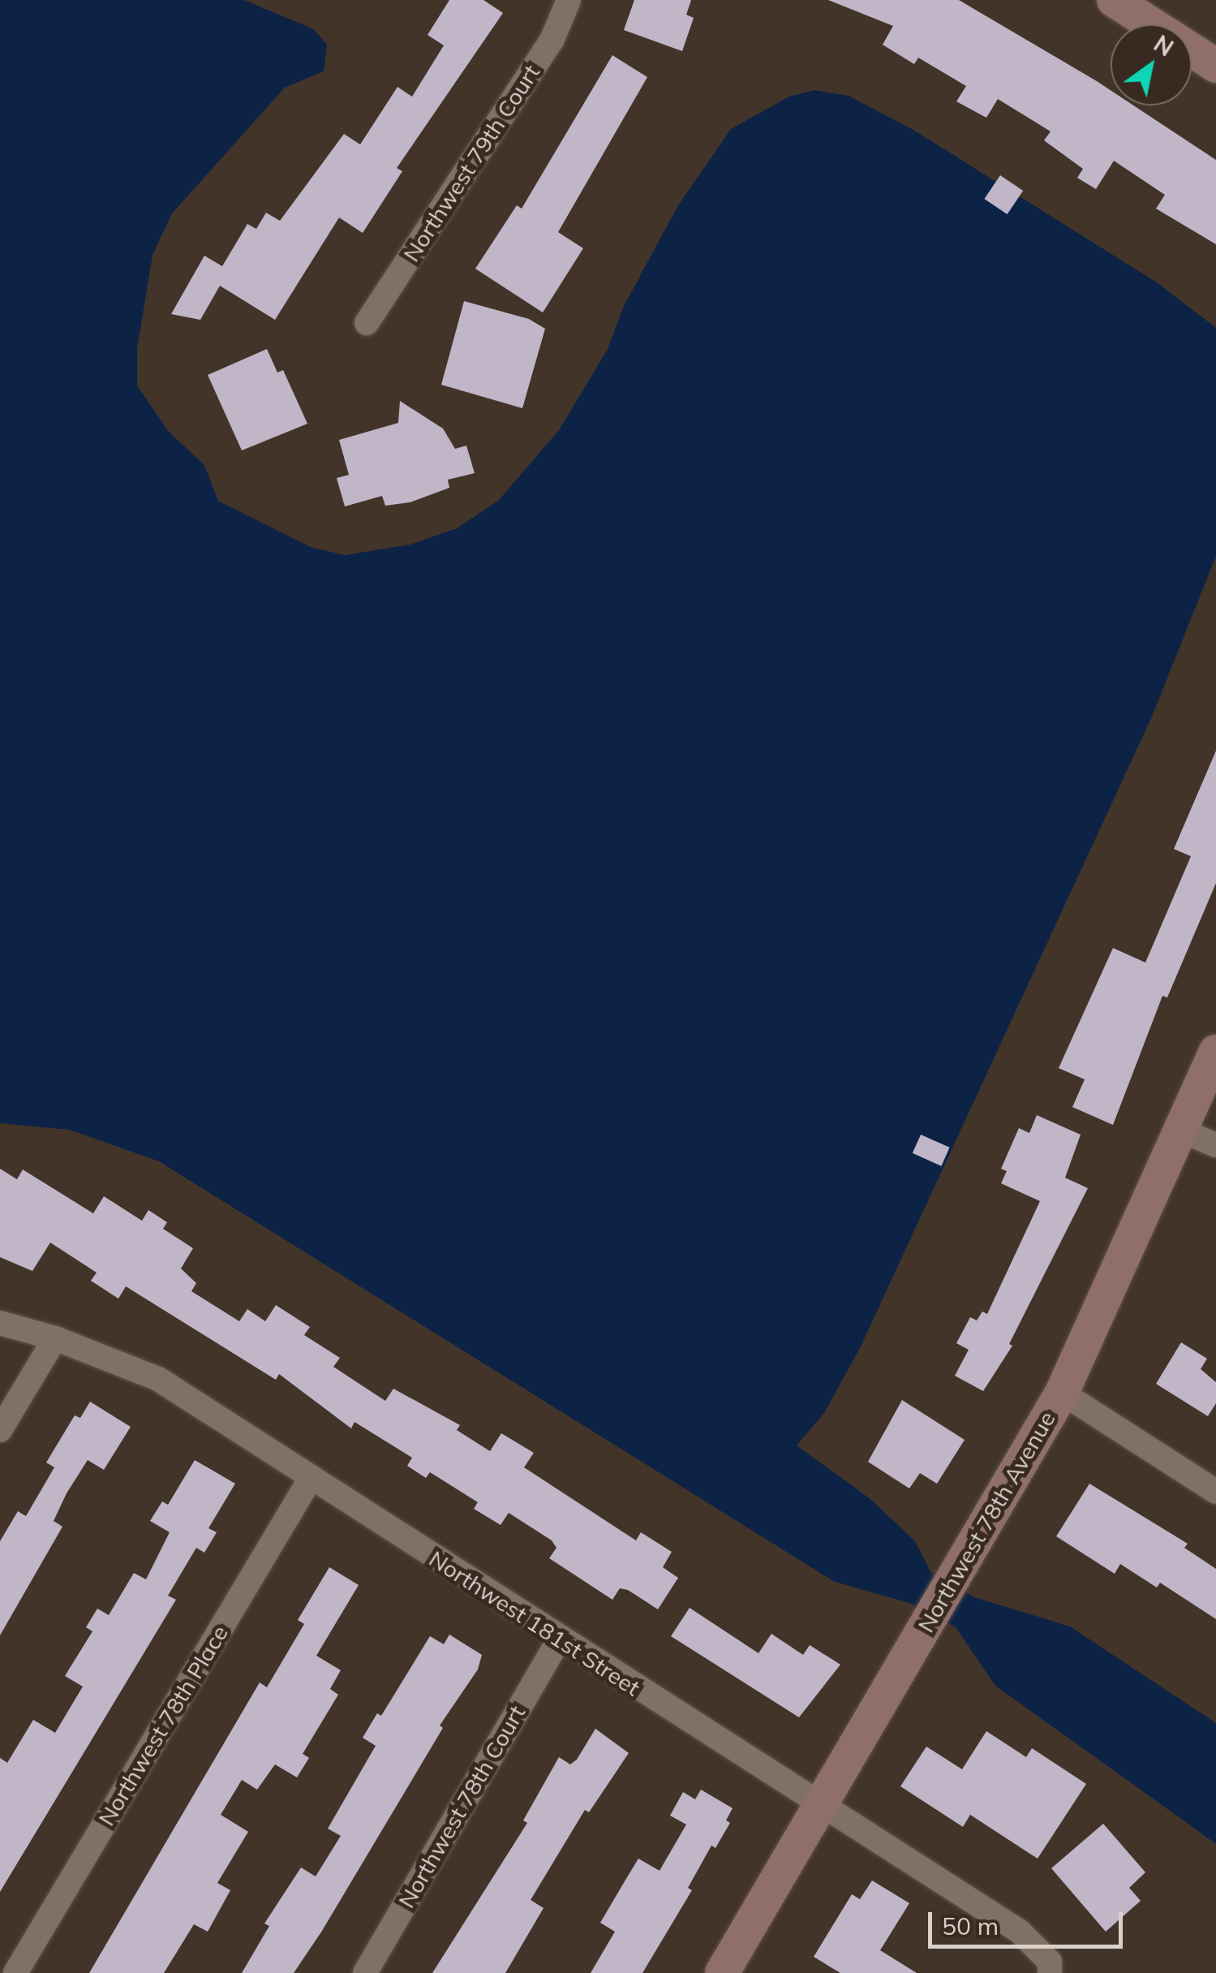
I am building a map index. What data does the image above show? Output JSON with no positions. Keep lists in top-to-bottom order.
{
  "streets": {
    "street": [
      "Northwest 79th Court",
      "Northwest 78th Avenue",
      "Northwest 181st Street",
      "Northwest 78th Place",
      "Northwest 78th Court"
    ]
  },
  "crossings": [
    ["Northwest 78th Avenue", "Northwest 181st Street"],
    ["Northwest 181st Street", "Northwest 78th Place"],
    ["Northwest 181st Street", "Northwest 78th Court"]
  ],
  "scale_bar": "50 m",
  "north": "top right"
}
